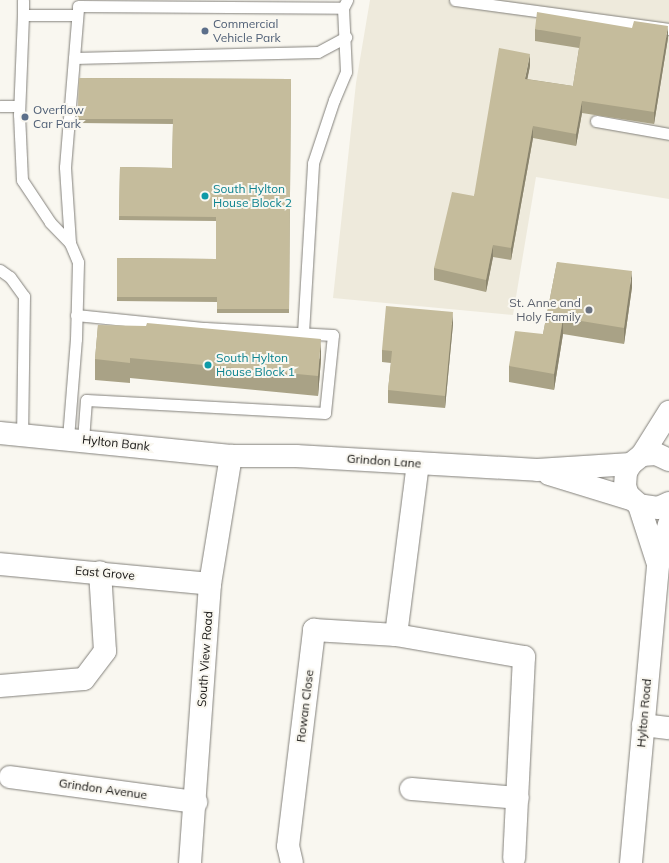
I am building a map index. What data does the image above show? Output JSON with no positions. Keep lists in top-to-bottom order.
{
  "streets": {
    "street": [
      "Hylton Bank",
      "Grindon Lane",
      "East Grove",
      "South View Road",
      "Rowan Close",
      "Hylton Road",
      "Grindon Avenue"
    ]
  },
  "crossings": [
    ["Hylton Bank", "Grindon Lane"],
    ["Hylton Bank", "South View Road"],
    ["Grindon Lane", "South View Road"],
    ["Grindon Lane", "Hylton Road"],
    ["East Grove", "South View Road"],
    ["South View Road", "Grindon Avenue"]
  ],
  "places": [
    "Commercial Vehicle Park",
    "Overflow Car Park",
    "South Hylton House Block 2",
    "St. Anne and Holy Family",
    "South Hylton House Block 1"
  ]
}
